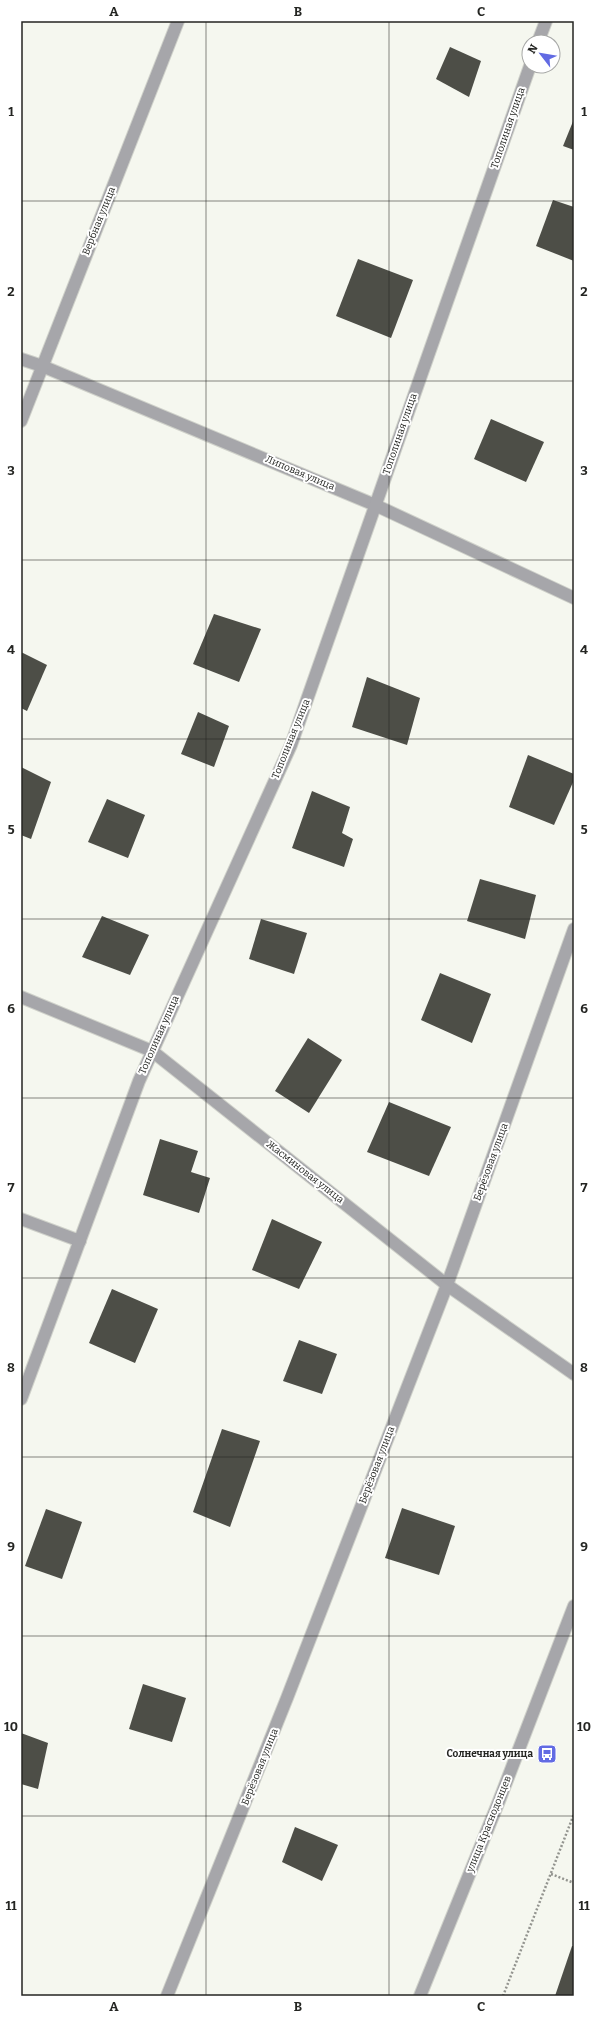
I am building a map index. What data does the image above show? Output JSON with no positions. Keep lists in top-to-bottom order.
{
  "streets": {
    "street": [
      "Тополиная улица",
      "Вербная улица",
      "Липовая улица",
      "Берёзовая улица",
      "Жасминовая улица",
      "улица Краснодонцев"
    ]
  },
  "crossings": [
    ["Тополиная улица", "Липовая улица"],
    ["Тополиная улица", "Жасминовая улица"],
    ["Вербная улица", "Липовая улица"],
    ["Берёзовая улица", "Жасминовая улица"]
  ],
  "places": {
    "bus stop": ["Солнечная улица"]
  },
  "north": "top left",
  "grid": {
    "columns": ["A", "B", "C"],
    "rows": [
      "1",
      "2",
      "3",
      "4",
      "5",
      "6",
      "7",
      "8",
      "9",
      "10",
      "11"
    ]
  }
}
